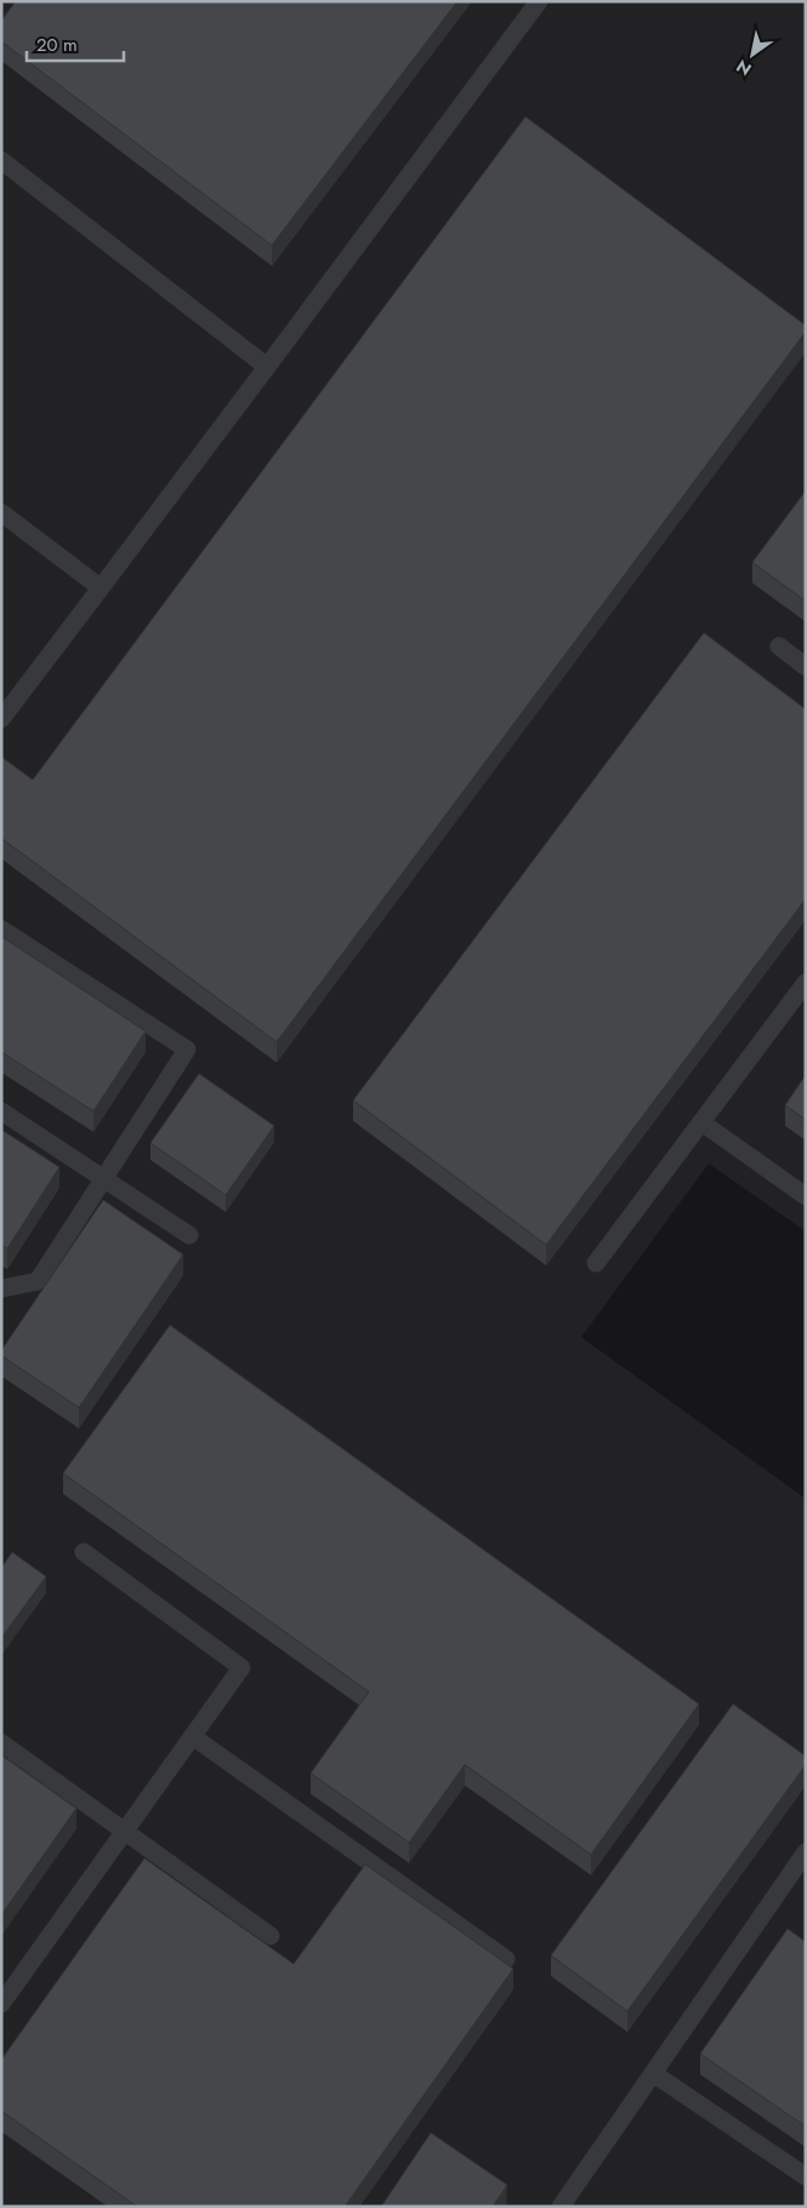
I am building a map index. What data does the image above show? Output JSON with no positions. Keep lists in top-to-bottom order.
{
  "scale_bar": "20 m",
  "north": "bottom left"
}
